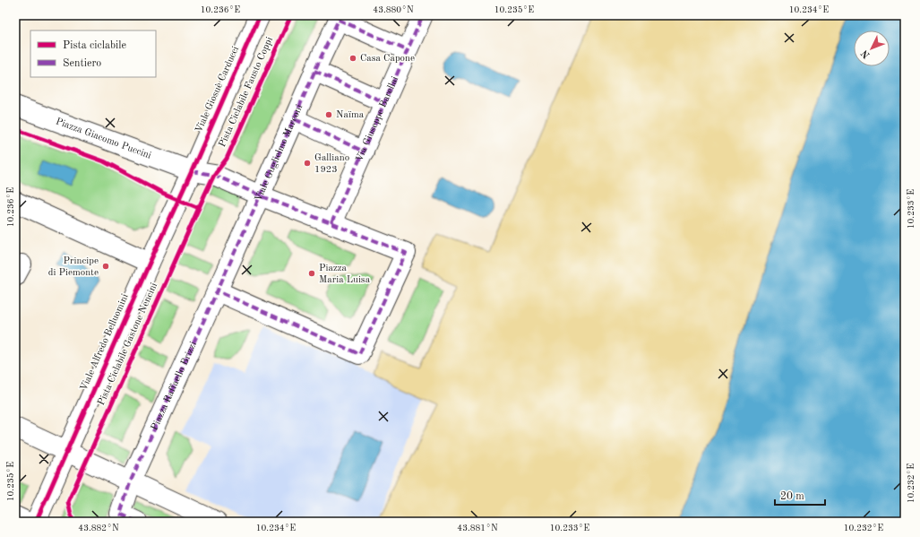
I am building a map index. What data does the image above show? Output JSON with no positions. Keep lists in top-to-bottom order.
{
  "streets": {
    "street": [
      "Viale Giosuè Carducci",
      "Via Giuseppe Barellai",
      "Piazza Giacomo Puccini",
      "Viale Guglielmo Marconi",
      "Viale Alfredo Belluomini",
      "Piazza Raffaello Brizzi"
    ],
    "cycle path": ["Pista Ciclabile Fausto Coppi", "Pista Ciclabile Gastone Nencini"]
  },
  "crossings": [
    ["Viale Giosuè Carducci", "Piazza Giacomo Puccini"],
    ["Viale Giosuè Carducci", "Viale Alfredo Belluomini"],
    ["Piazza Giacomo Puccini", "Viale Guglielmo Marconi"],
    ["Piazza Giacomo Puccini", "Viale Alfredo Belluomini"],
    ["Viale Guglielmo Marconi", "Piazza Raffaello Brizzi"]
  ],
  "places": [
    "Casa Capone",
    "Naïma",
    "Galliano 1923",
    "Principe di Piemonte",
    "Piazza Maria Luisa"
  ],
  "legend": ["Pista ciclabile", "Sentiero"],
  "scale_bar": "20 m",
  "north": "bottom left",
  "coordinates": [
    "10.236°E",
    "43.880°N",
    "10.235°E",
    "10.234°E",
    "10.233°E",
    "10.232°E",
    "43.882°N",
    "43.881°N"
  ]
}
